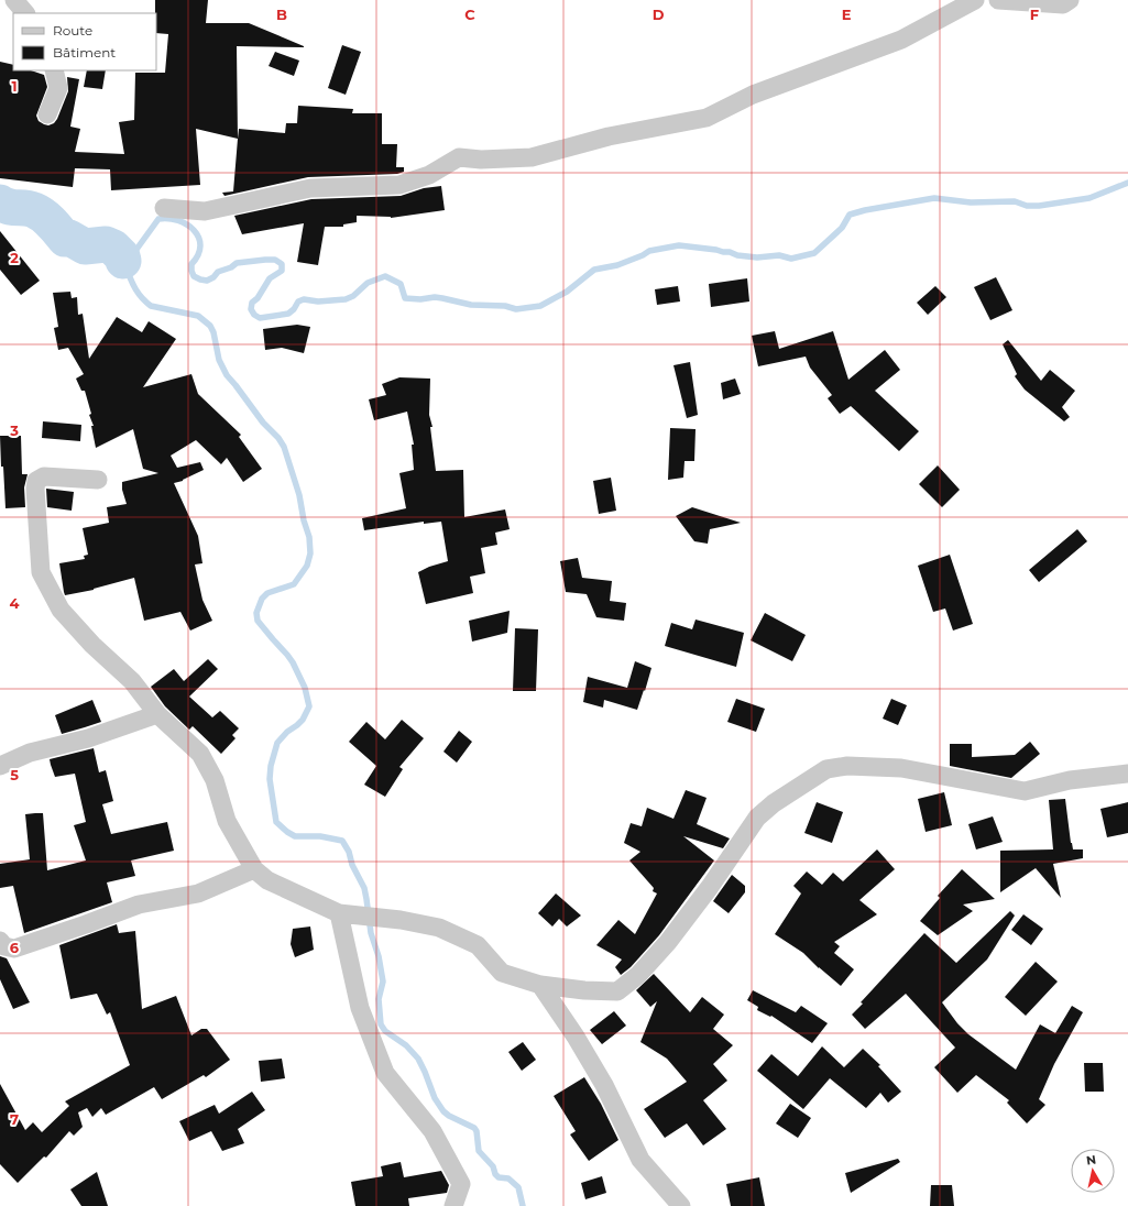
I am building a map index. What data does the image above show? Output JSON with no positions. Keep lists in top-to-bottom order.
{
  "legend": ["Route", "Bâtiment"],
  "north": "top",
  "grid": {
    "columns": [
      "B",
      "C",
      "D",
      "E",
      "F"
    ],
    "rows": [
      "1",
      "2",
      "3",
      "4",
      "5",
      "6",
      "7"
    ]
  }
}
